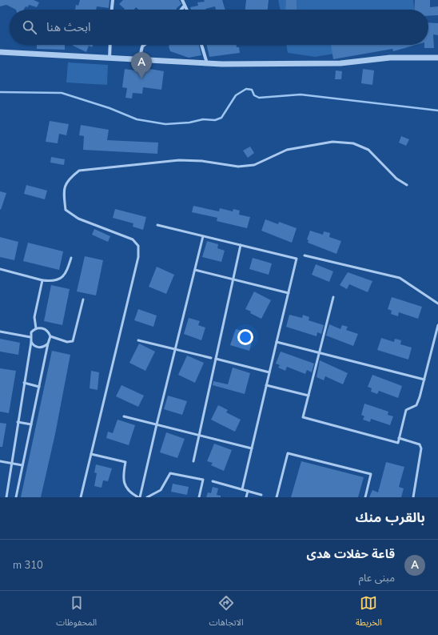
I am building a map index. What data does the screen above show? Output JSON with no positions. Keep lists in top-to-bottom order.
{
  "page": {
    "search": "ابحث هنا",
    "pins": "A",
    "heading": "بالقرب منك",
    "list": [
      {
        "mark": "A",
        "name": "قاعة حفلات هدى",
        "note": "مبنى عام",
        "value": "310 m"
      }
    ],
    "nav": ["الخريطة", "الاتجاهات", "المحفوظات"]
  }
}
